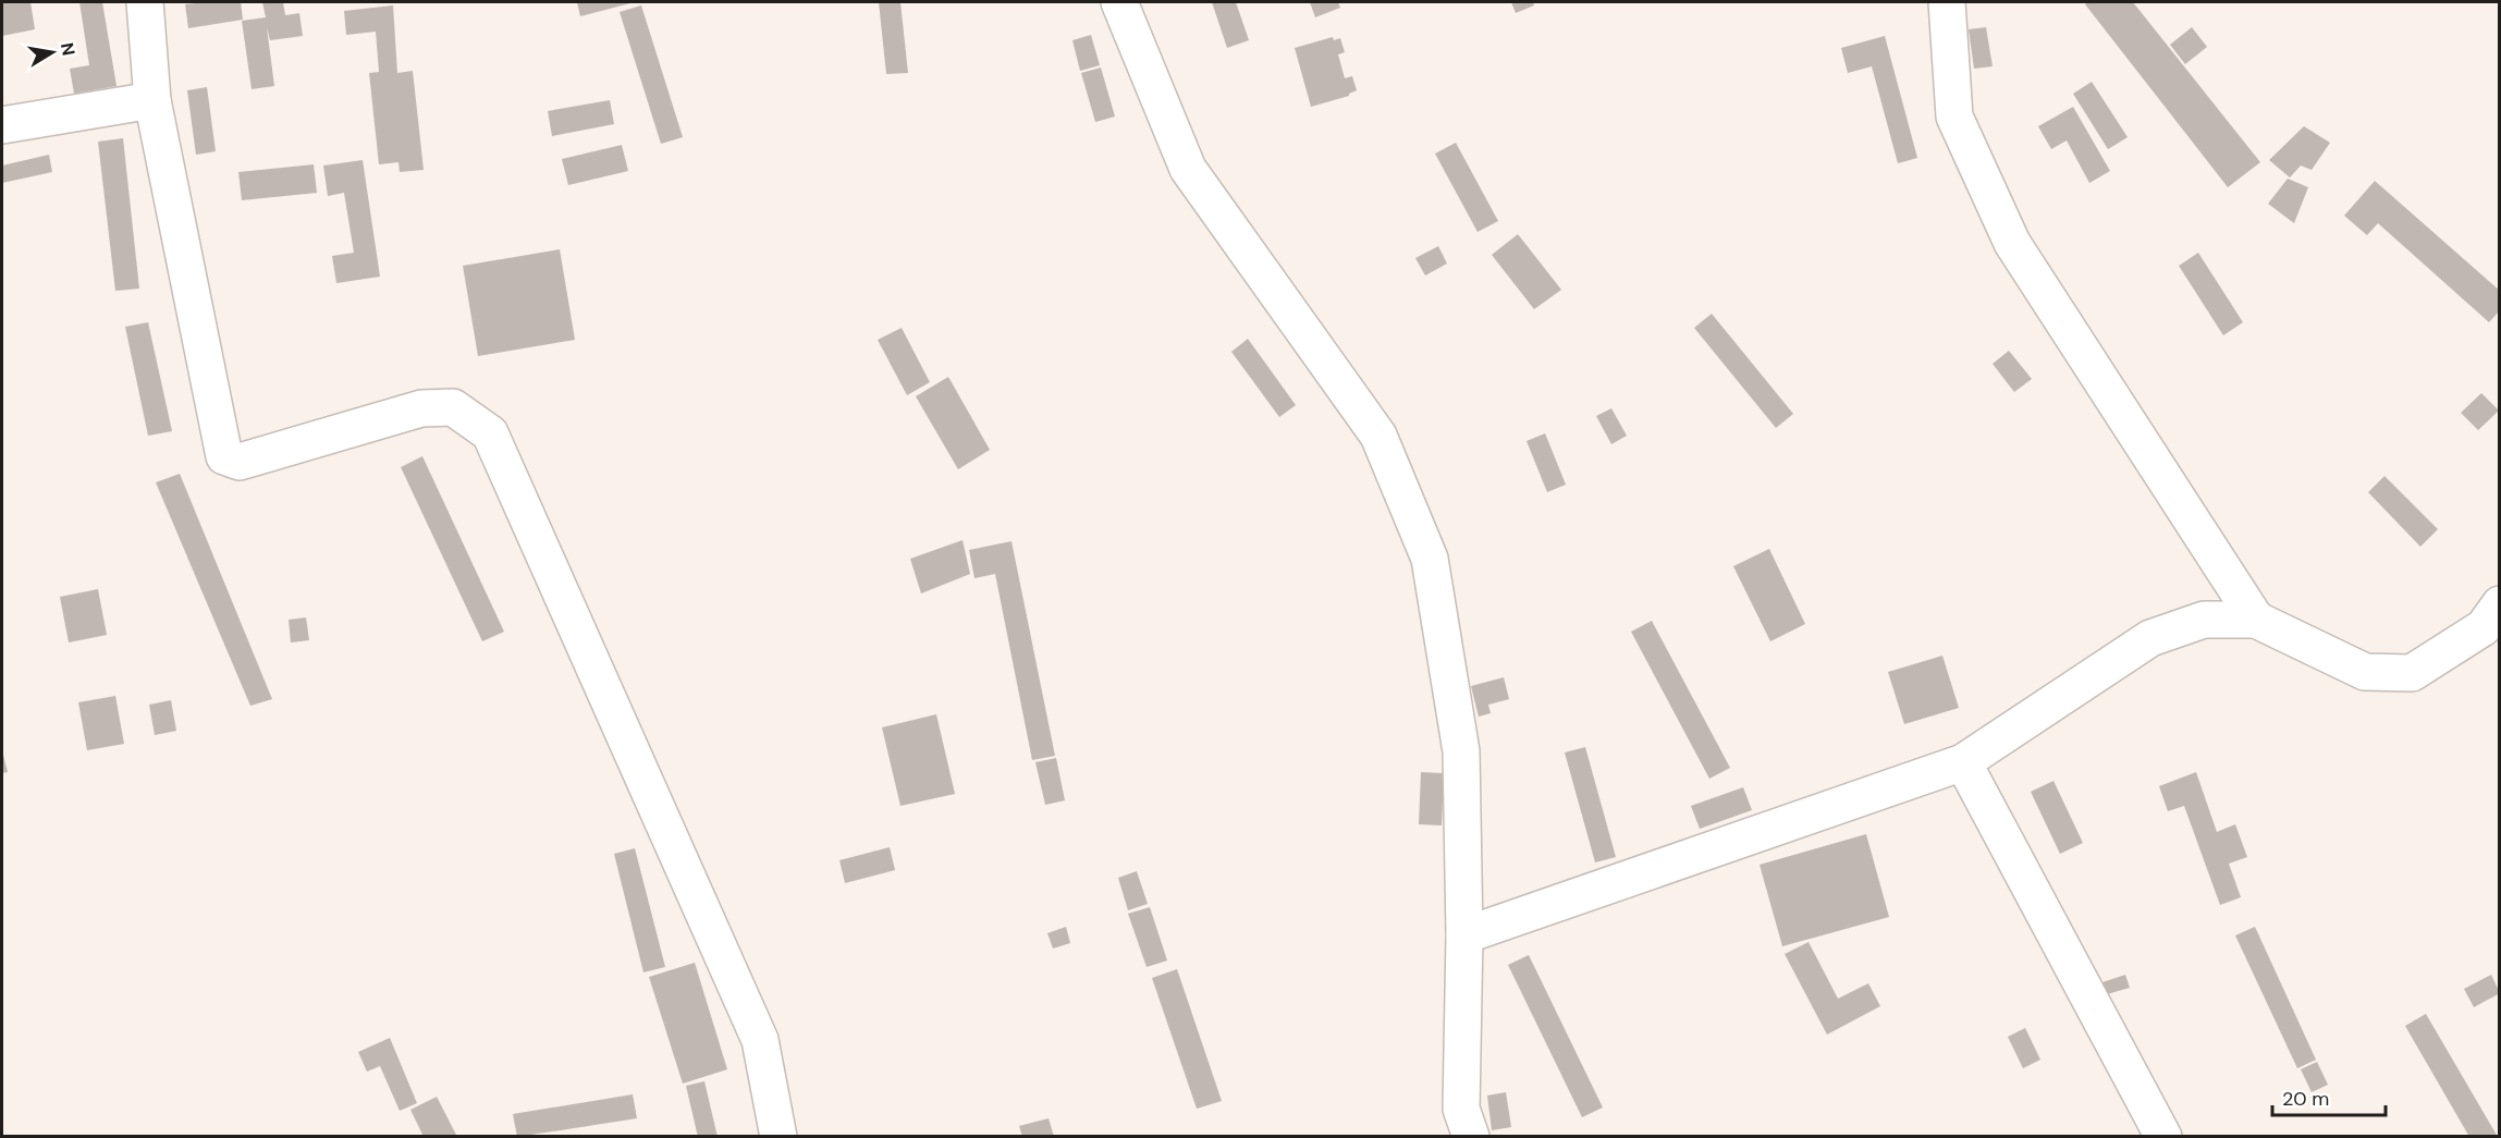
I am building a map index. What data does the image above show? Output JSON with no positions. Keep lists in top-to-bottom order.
{
  "scale_bar": "20 m",
  "north": "right"
}
